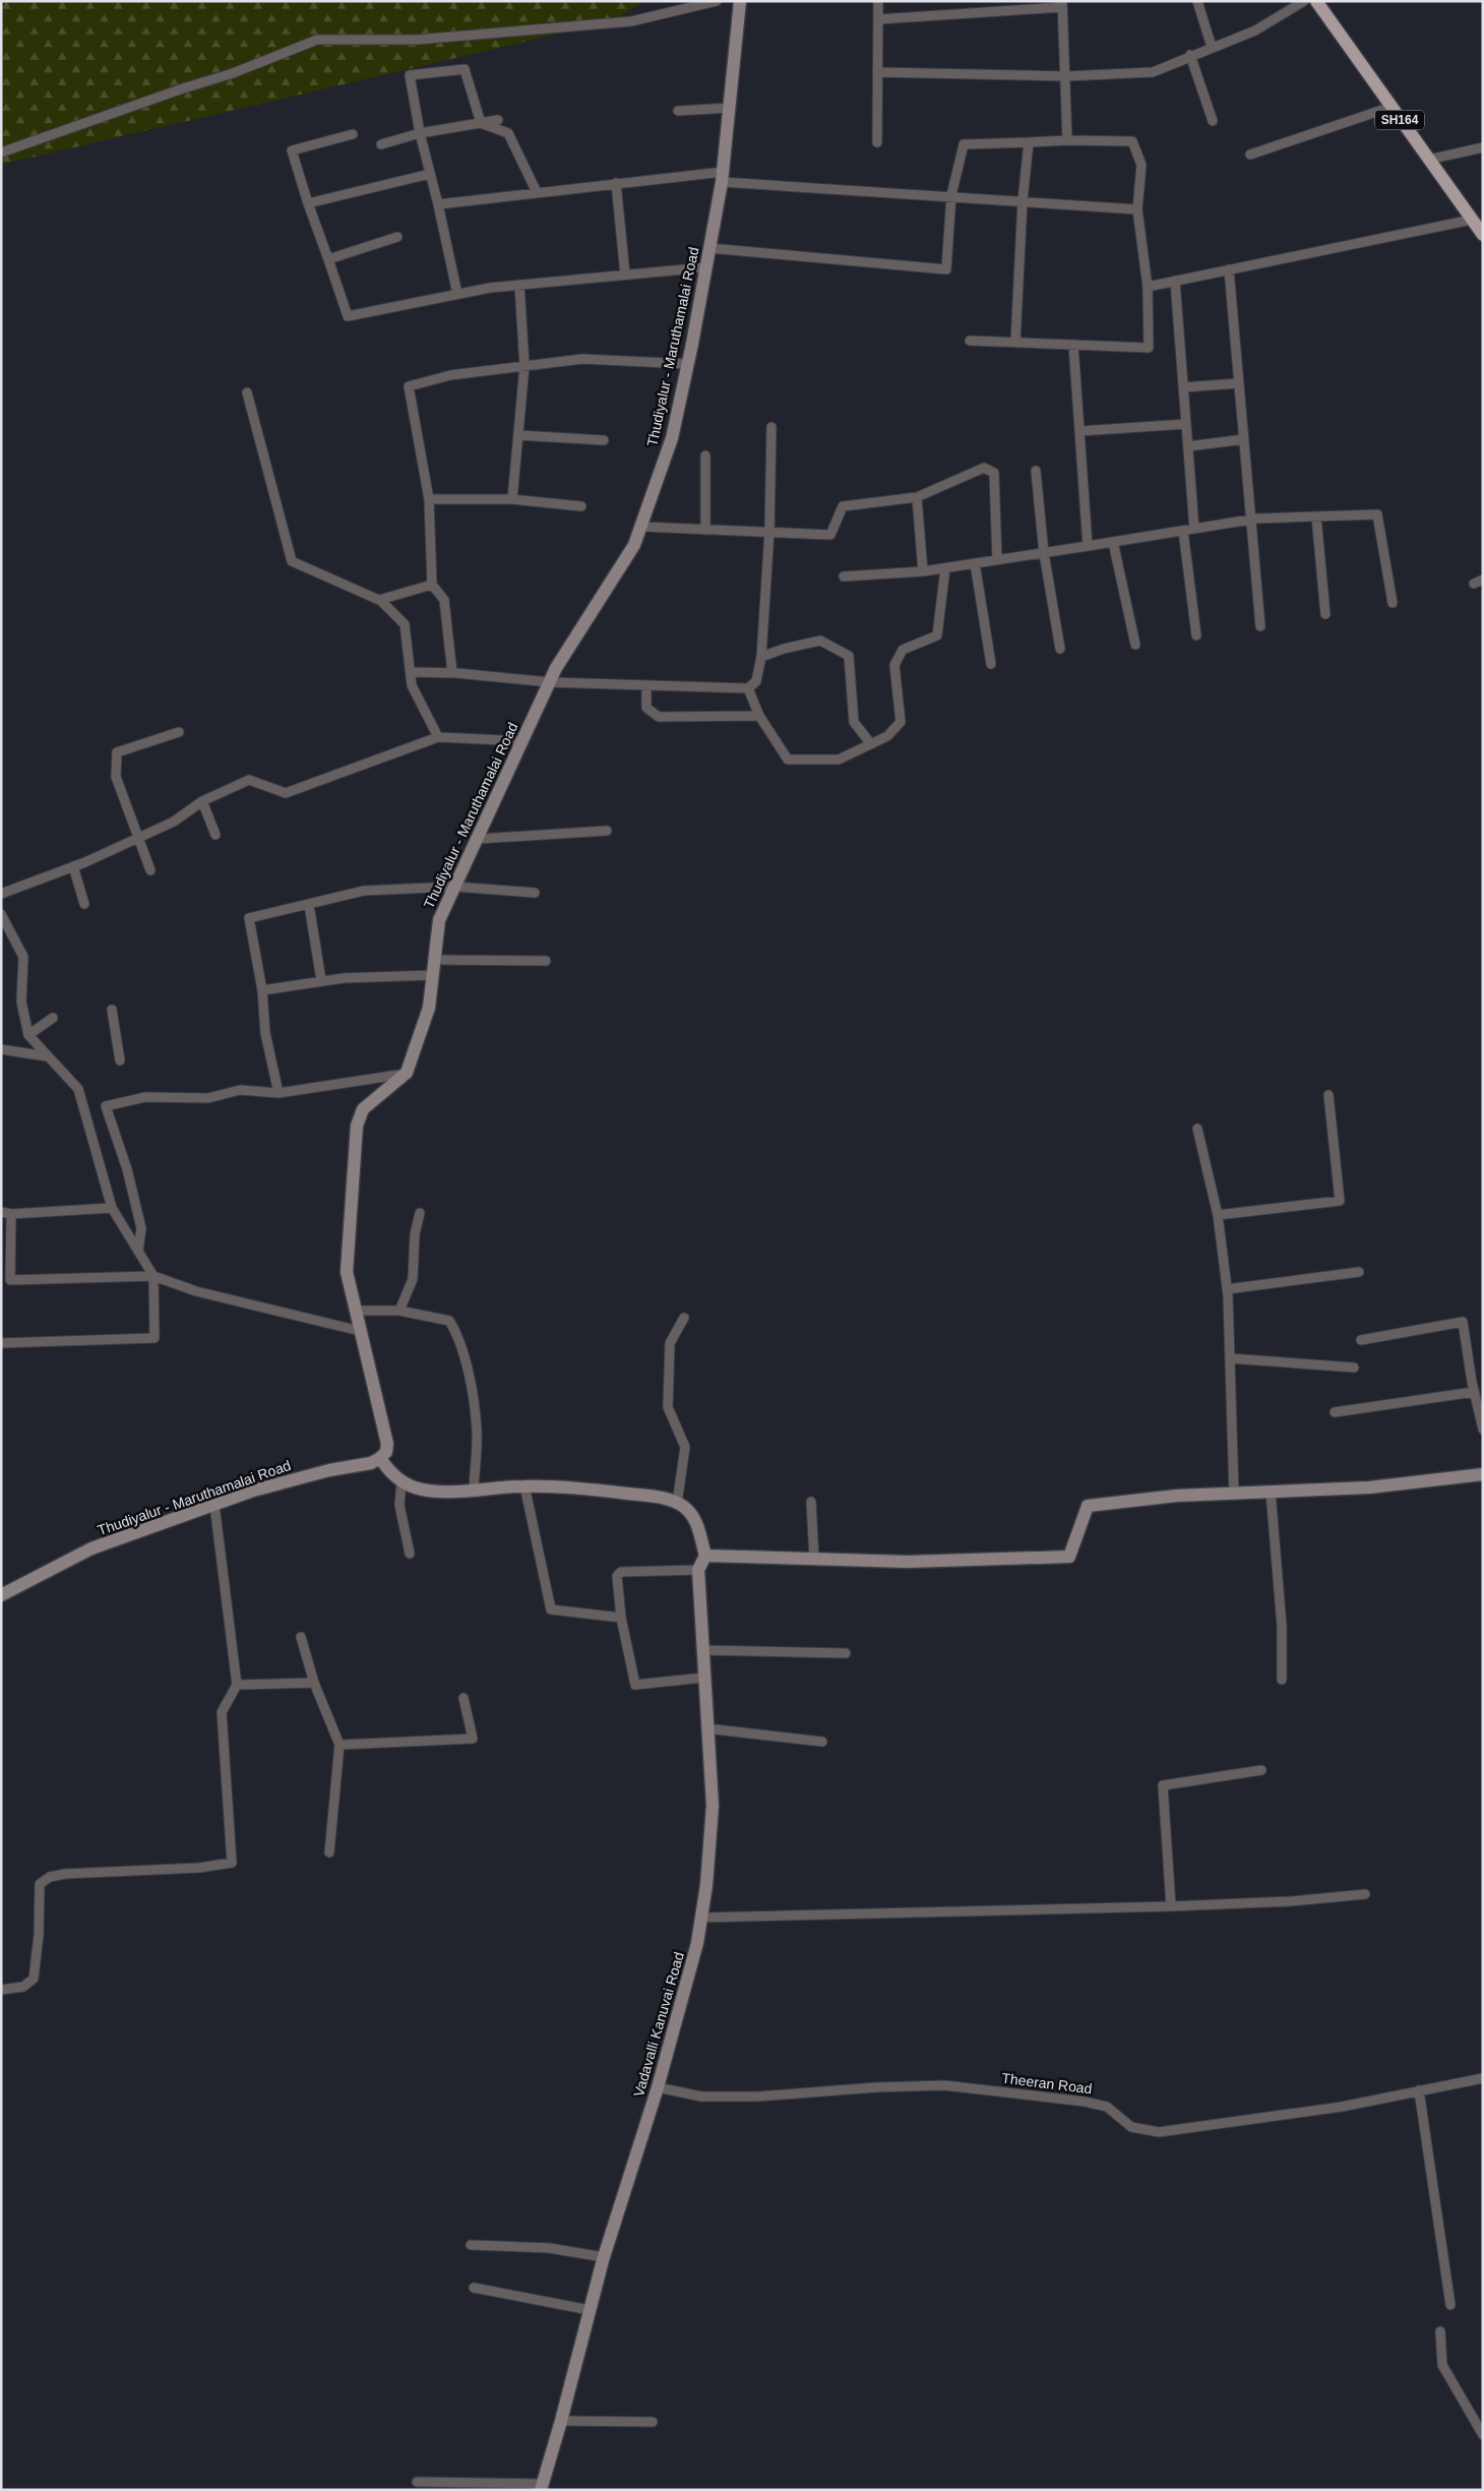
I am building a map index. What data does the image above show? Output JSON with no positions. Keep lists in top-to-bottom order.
{
  "streets": {
    "main road": ["SH164"],
    "street": ["Thudiyalur - Maruthamalai Road", "Vadavalli Kanuvai Road", "Theeran Road"]
  },
  "crossings": [
    ["Vadavalli Kanuvai Road", "Theeran Road"]
  ]
}
